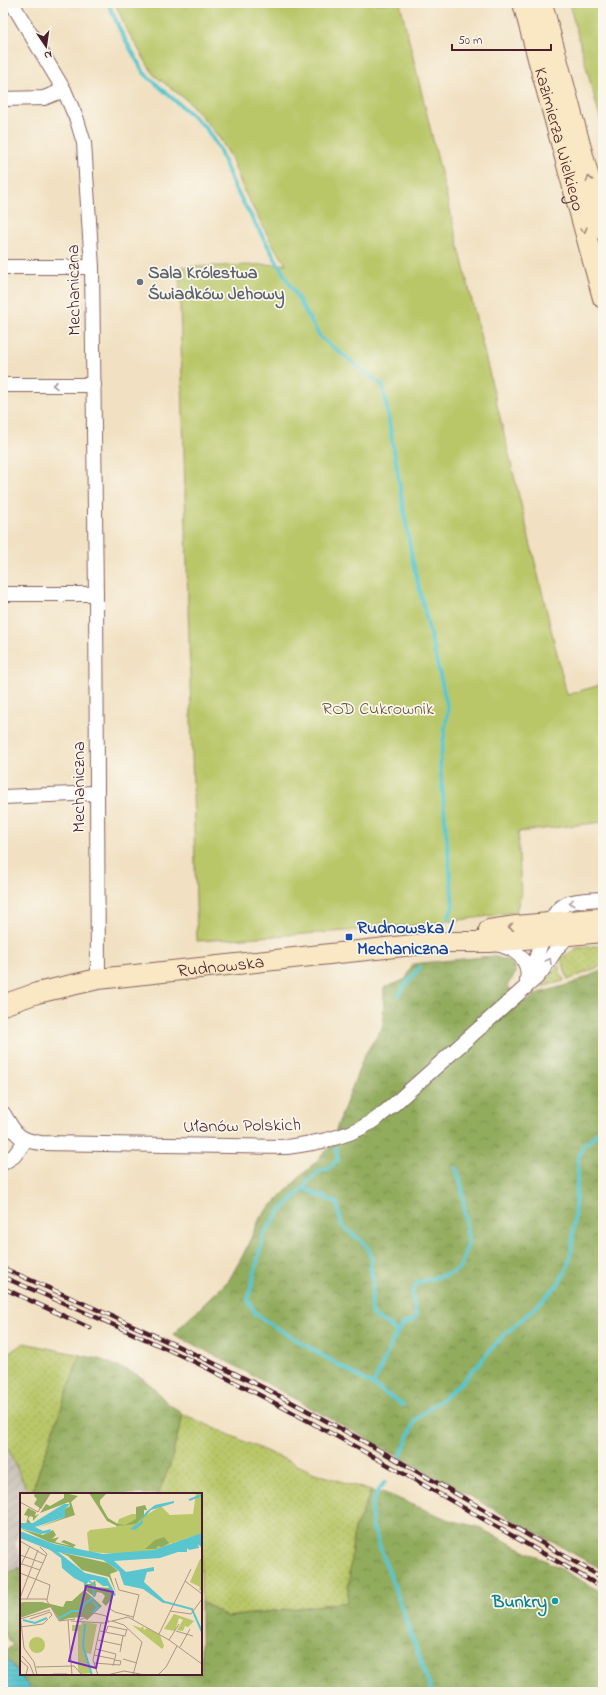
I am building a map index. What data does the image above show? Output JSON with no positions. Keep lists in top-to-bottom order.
{
  "streets": {
    "main road": ["Kazimierza Wielkiego", "Rudnowska"],
    "street": ["Mechaniczna", "Ułanów Polskich"]
  },
  "crossings": [
    ["Mechaniczna", "Rudnowska"],
    ["Rudnowska", "Ułanów Polskich"]
  ],
  "parks": ["ROD Cukrownik"],
  "places": {
    "other": ["Sala Królestwa Świadków Jehowy", "Bunkry"],
    "transit": ["Rudnowska / Mechaniczna"]
  },
  "scale_bar": "50 m",
  "north": "bottom"
}
